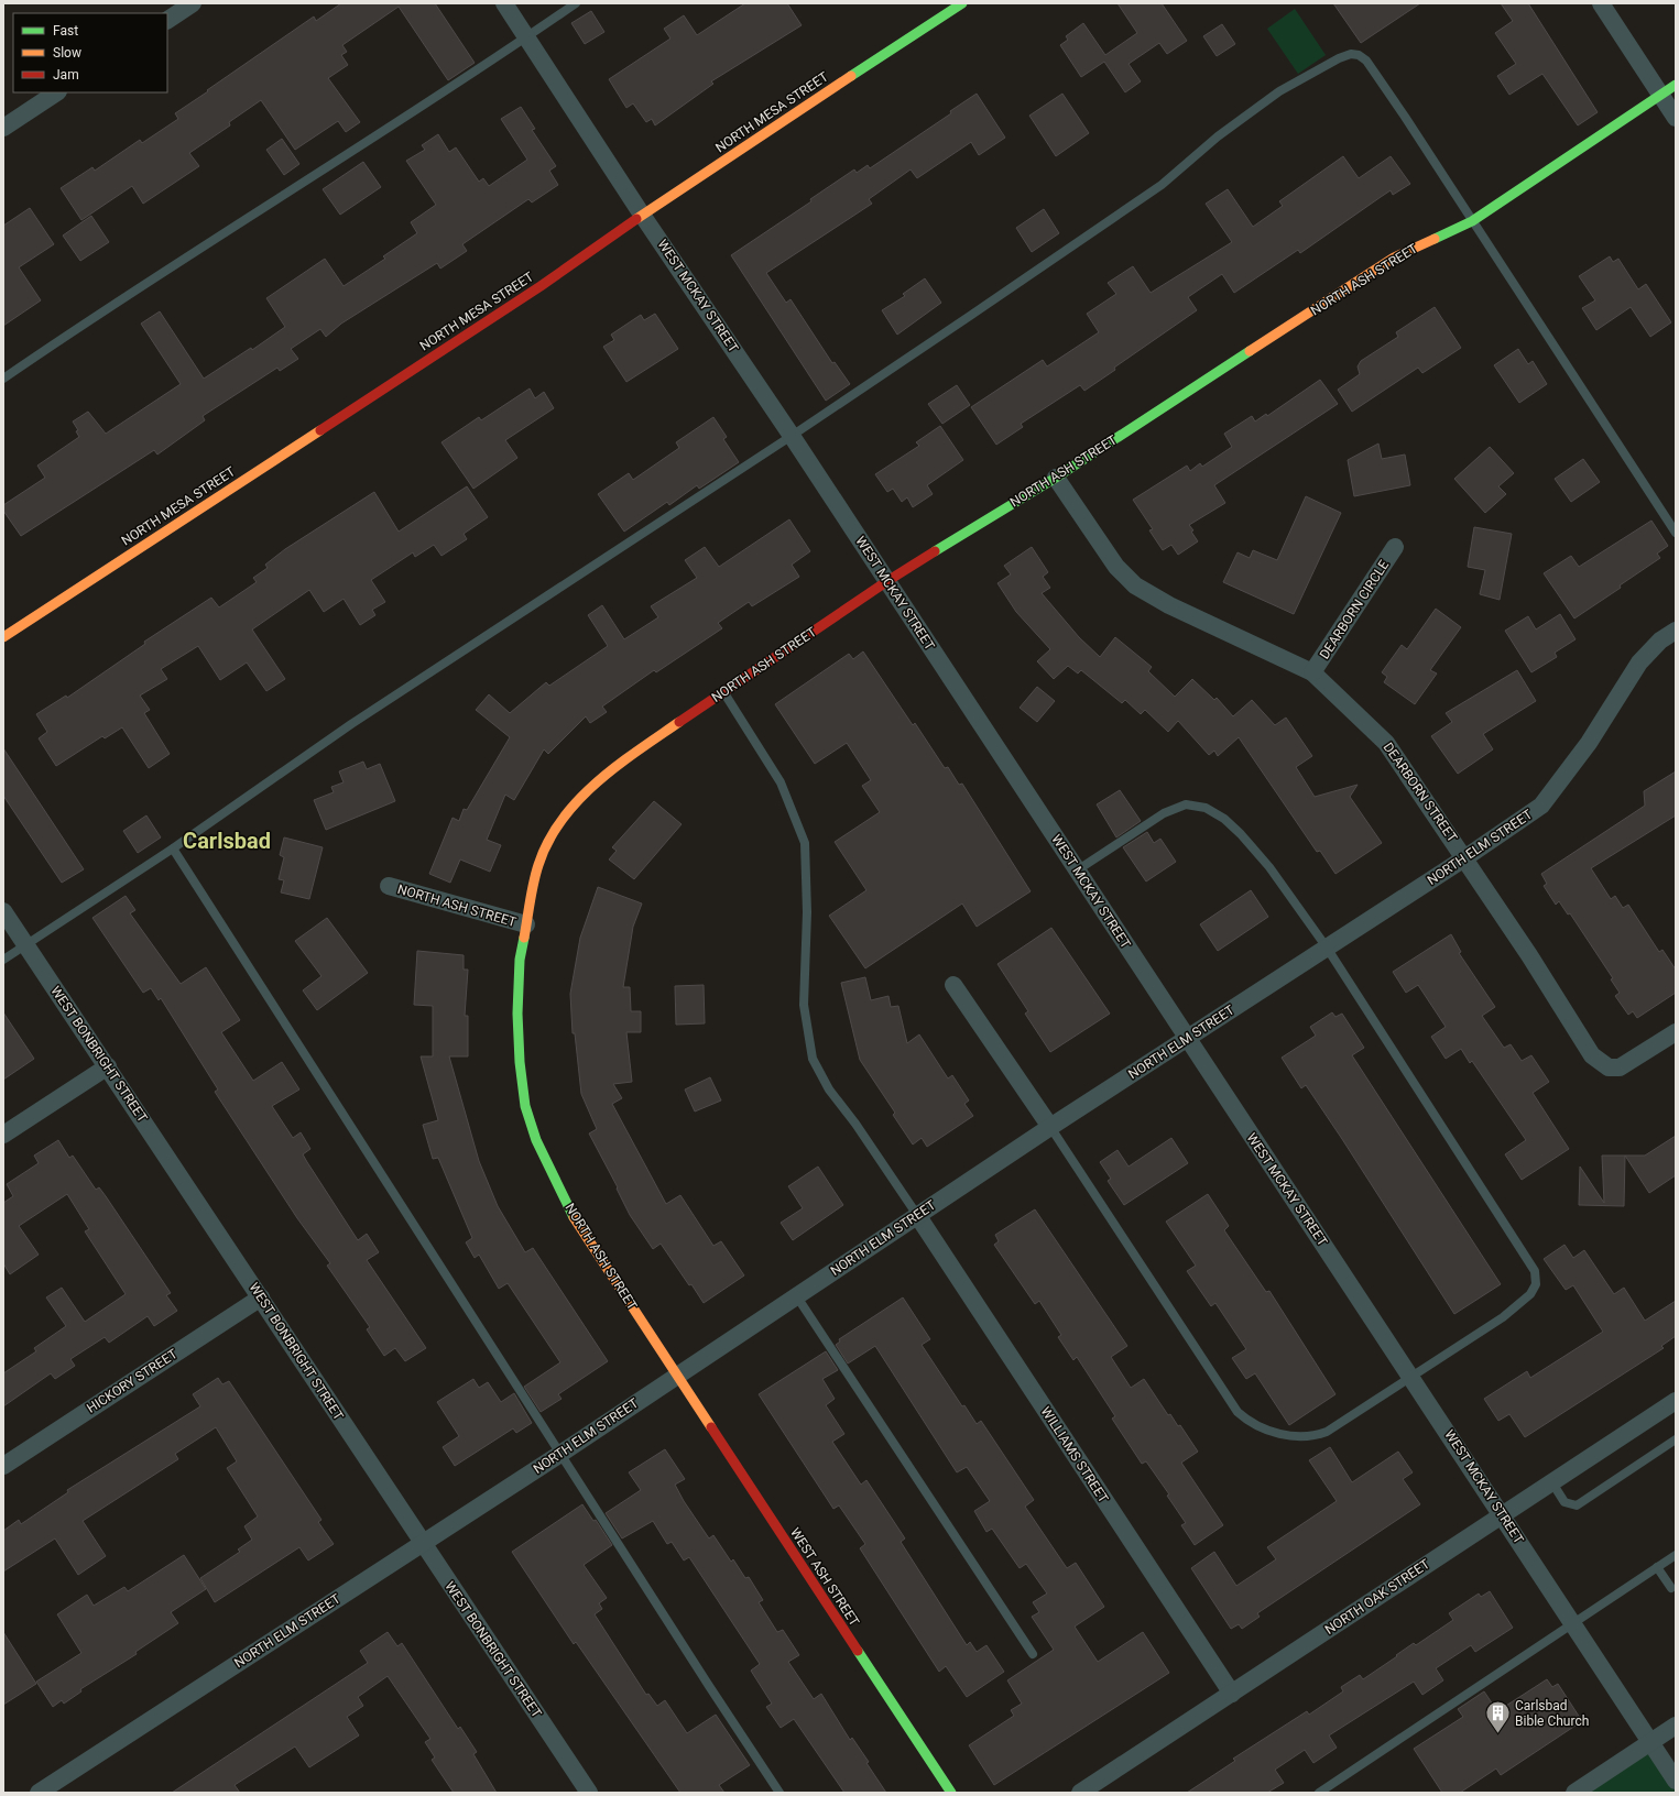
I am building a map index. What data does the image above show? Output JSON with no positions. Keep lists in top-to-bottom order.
{
  "streets": {
    "street": [
      "NORTH MESA STREET",
      "NORTH ASH STREET",
      "WEST MCKAY STREET",
      "DEARBORN CIRCLE",
      "DEARBORN STREET",
      "NORTH ELM STREET",
      "WEST BONBRIGHT STREET",
      "HICKORY STREET",
      "WILLIAMS STREET",
      "WEST ASH STREET",
      "NORTH OAK STREET"
    ]
  },
  "crossings": [
    ["NORTH MESA STREET", "WEST MCKAY STREET"],
    ["NORTH ASH STREET", "WEST MCKAY STREET"],
    ["NORTH ASH STREET", "DEARBORN STREET"],
    ["NORTH ASH STREET", "NORTH ELM STREET"],
    ["NORTH ASH STREET", "WEST ASH STREET"],
    ["WEST MCKAY STREET", "NORTH ELM STREET"],
    ["WEST MCKAY STREET", "NORTH OAK STREET"],
    ["DEARBORN CIRCLE", "DEARBORN STREET"],
    ["DEARBORN STREET", "NORTH ELM STREET"],
    ["NORTH ELM STREET", "WEST BONBRIGHT STREET"],
    ["NORTH ELM STREET", "WILLIAMS STREET"],
    ["NORTH ELM STREET", "WEST ASH STREET"],
    ["WEST BONBRIGHT STREET", "HICKORY STREET"],
    ["WILLIAMS STREET", "NORTH OAK STREET"]
  ],
  "districts": ["Carlsbad"],
  "places": {
    "building": ["Carlsbad Bible Church"]
  },
  "legend": ["Fast", "Slow", "Jam"]
}
